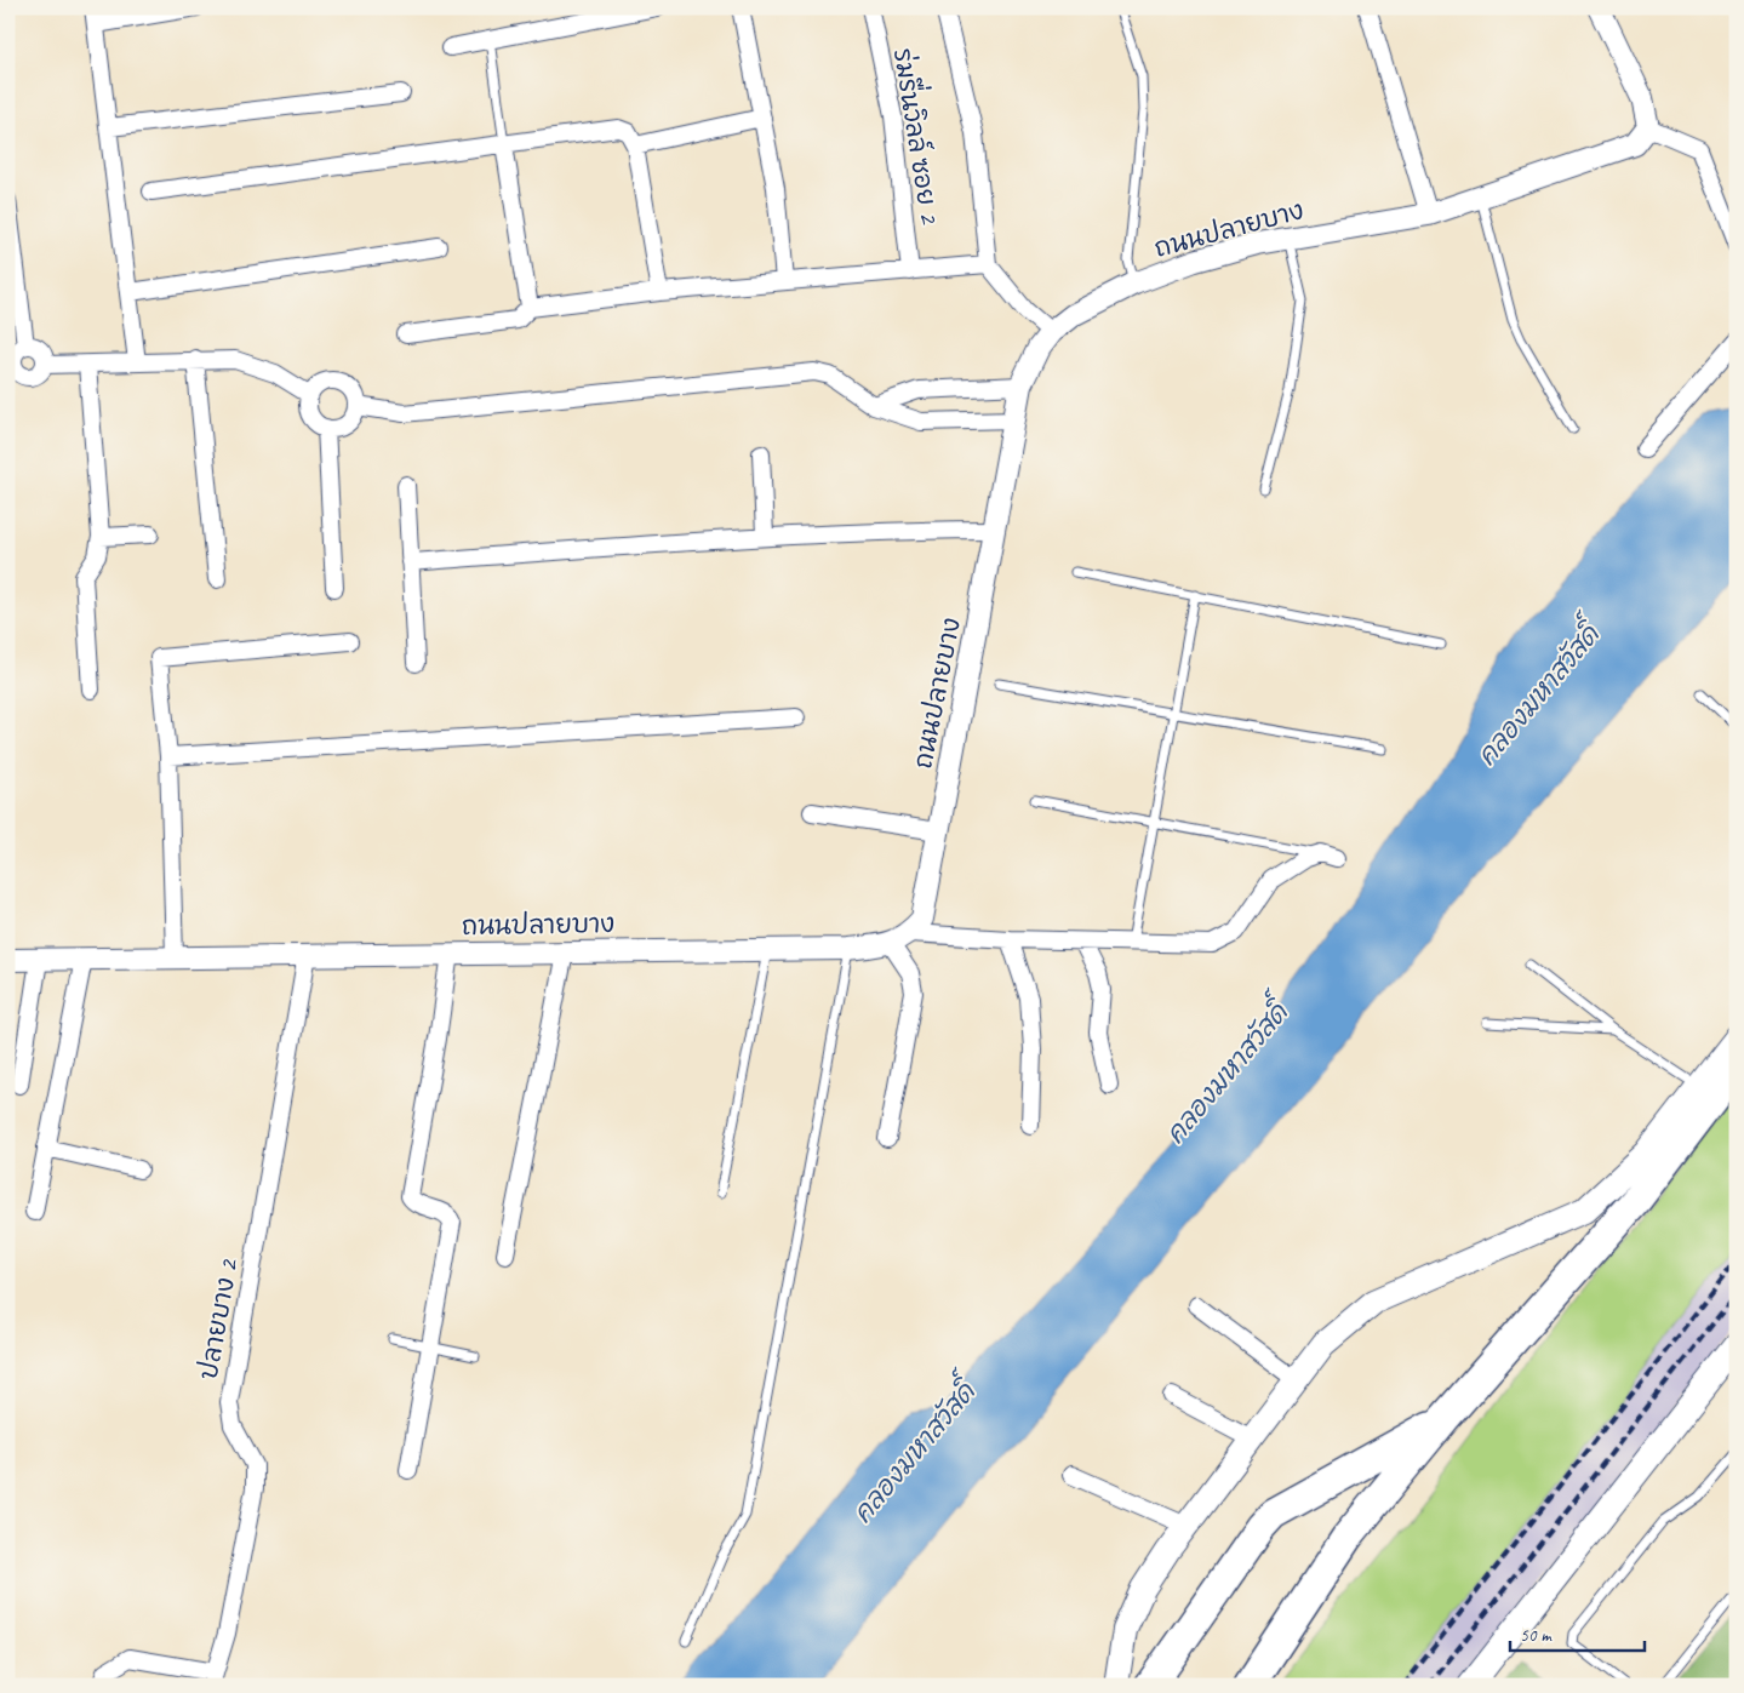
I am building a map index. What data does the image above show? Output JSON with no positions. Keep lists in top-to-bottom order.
{
  "streets": {
    "street": ["ร่มรื่นวิลล์ ซอย 2", "ถนนปลายบาง", "ปลายบาง 2"]
  },
  "crossings": [
    ["ถนนปลายบาง", "ปลายบาง 2"]
  ],
  "water": ["คลองมหาสวัสดิ์"],
  "scale_bar": "50 m"
}
